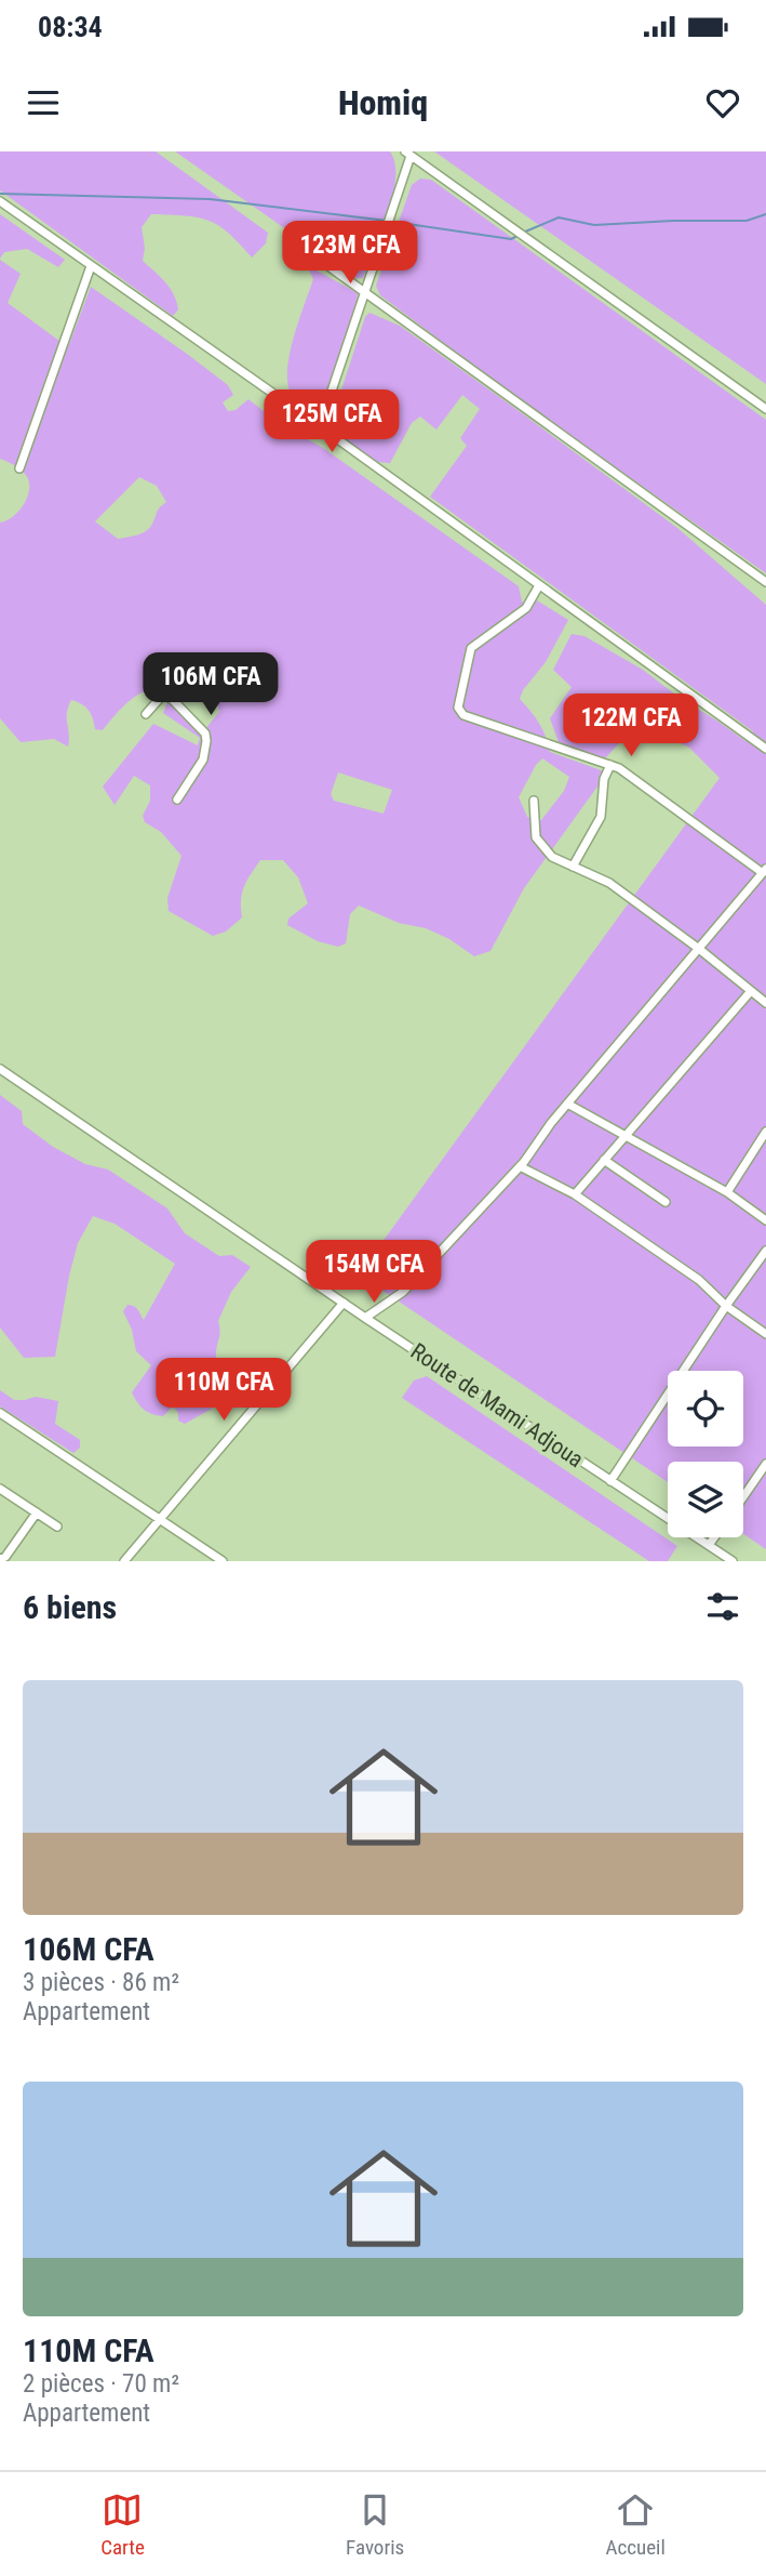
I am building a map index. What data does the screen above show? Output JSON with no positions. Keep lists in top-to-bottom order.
{
  "streets": {
    "street": ["Route de Mami Adjoua"]
  },
  "page": {
    "status": "08:34",
    "header": "Homiq",
    "price": [
      "123M CFA",
      "125M CFA",
      "106M CFA",
      "122M CFA",
      "154M CFA",
      "110M CFA"
    ],
    "heading": "6 biens",
    "list": [
      {
        "name": "106M CFA",
        "note": "3 pièces · 86 m² · Appartement"
      },
      {
        "name": "110M CFA",
        "note": "2 pièces · 70 m² · Appartement"
      }
    ],
    "tabs": ["Carte", "Favoris", "Accueil"]
  }
}
